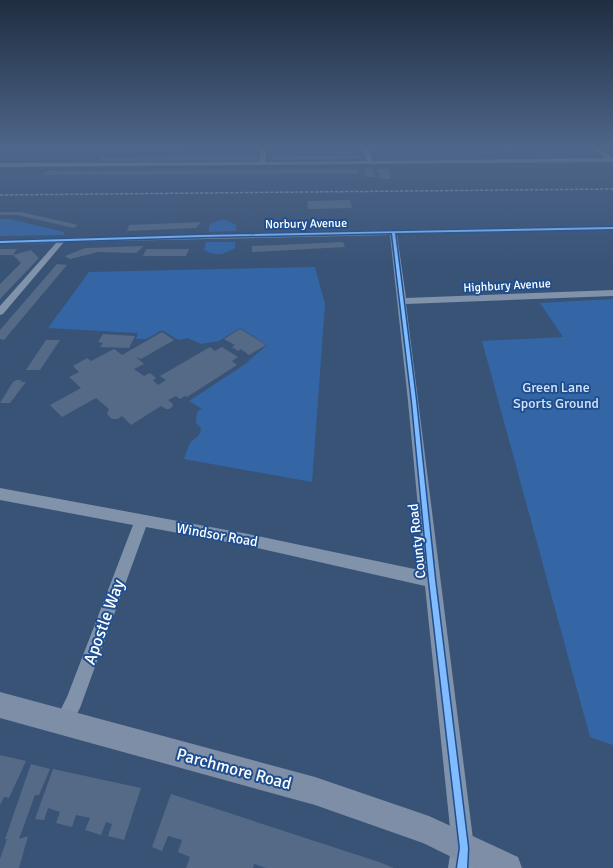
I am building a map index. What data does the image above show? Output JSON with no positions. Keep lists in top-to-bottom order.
{
  "streets": {
    "main road": ["Parchmore Road"],
    "street": [
      "Norbury Avenue",
      "Highbury Avenue",
      "Windsor Road",
      "County Road",
      "Apostle Way"
    ]
  },
  "crossings": [
    ["Norbury Avenue", "County Road"],
    ["Highbury Avenue", "County Road"],
    ["Windsor Road", "County Road"],
    ["Windsor Road", "Apostle Way"],
    ["County Road", "Parchmore Road"],
    ["Apostle Way", "Parchmore Road"]
  ],
  "parks": ["Green Lane Sports Ground"]
}
